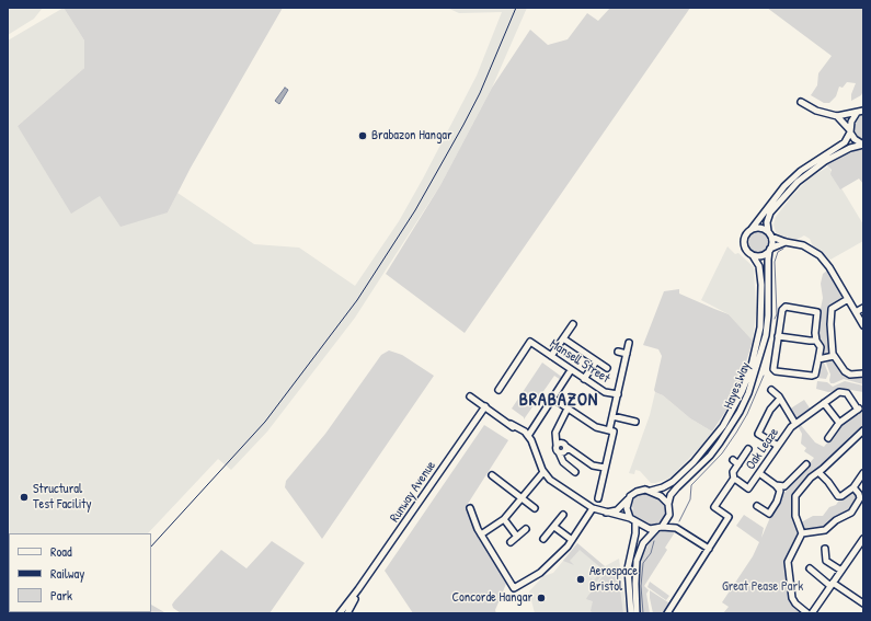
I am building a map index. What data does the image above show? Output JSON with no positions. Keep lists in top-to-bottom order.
{
  "streets": {
    "street": [
      "Mansell Street",
      "Hayes Way",
      "Oak Leaze",
      "Runway Avenue"
    ]
  },
  "districts": ["BRABAZON"],
  "parks": ["Great Pease Park"],
  "places": [
    "Brabazon Hangar",
    "Structural Test Facility",
    "Aerospace Bristol",
    "Concorde Hangar"
  ],
  "legend": ["Road", "Railway", "Park"]
}
